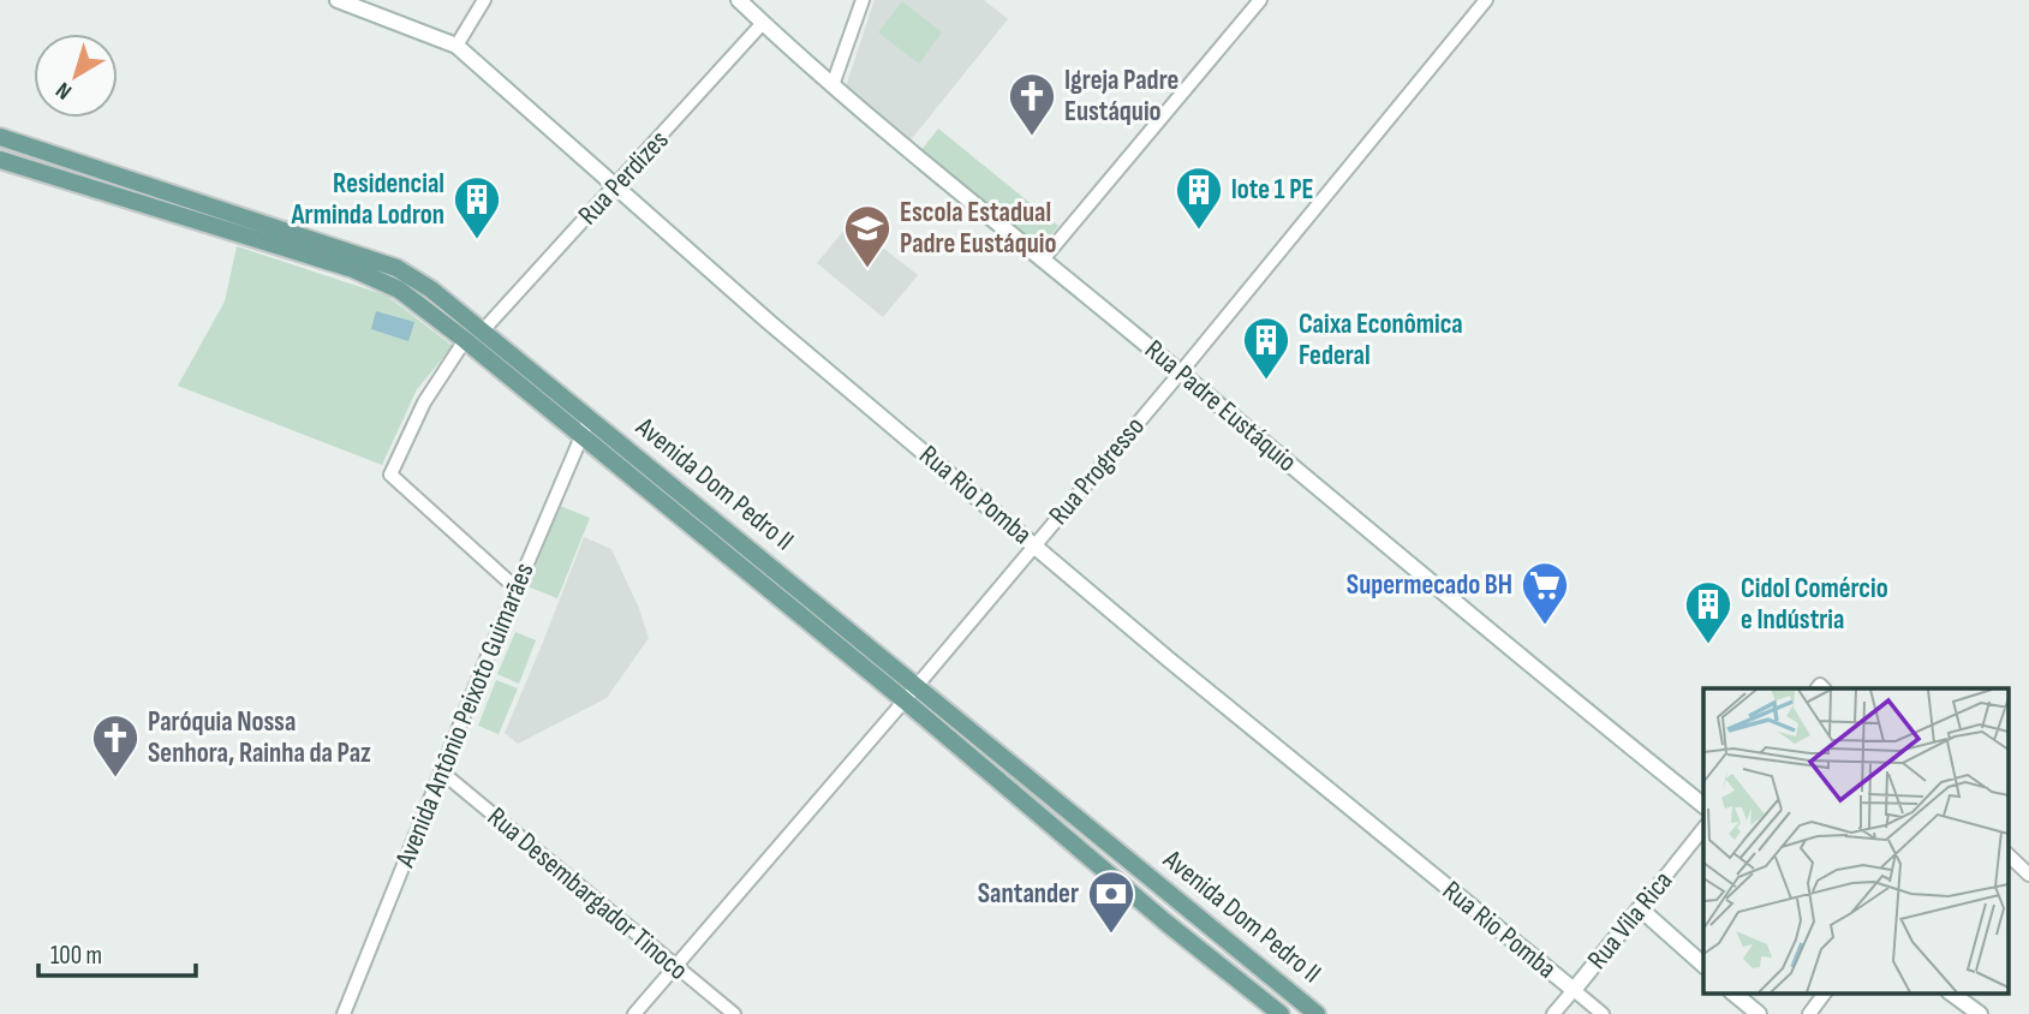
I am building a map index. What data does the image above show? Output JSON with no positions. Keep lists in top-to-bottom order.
{
  "streets": {
    "main road": [
      "Rua Padre Eustáquio",
      "Avenida Dom Pedro II",
      "Rua Rio Pomba",
      "Rua Vila Rica"
    ],
    "street": [
      "Rua Perdizes",
      "Rua Progresso",
      "Avenida Antônio Peixoto Guimarães",
      "Rua Desembargador Tinoco"
    ]
  },
  "crossings": [
    ["Rua Perdizes", "Rua Padre Eustáquio"],
    ["Rua Perdizes", "Avenida Dom Pedro II"],
    ["Rua Perdizes", "Rua Rio Pomba"],
    ["Rua Padre Eustáquio", "Rua Progresso"],
    ["Rua Progresso", "Avenida Dom Pedro II"],
    ["Rua Progresso", "Rua Rio Pomba"],
    ["Rua Progresso", "Rua Desembargador Tinoco"],
    ["Avenida Dom Pedro II", "Avenida Antônio Peixoto Guimarães"],
    ["Rua Rio Pomba", "Rua Vila Rica"],
    ["Avenida Antônio Peixoto Guimarães", "Rua Desembargador Tinoco"]
  ],
  "places": {
    "church": ["Igreja Padre Eustáquio", "Paróquia Nossa Senhora, Rainha da Paz"],
    "building": [
      "lote 1 PE",
      "Residencial Arminda Lodron",
      "Caixa Econômica Federal",
      "Cidol Comércio e Indústria"
    ],
    "school or university": ["Escola Estadual Padre Eustáquio"],
    "supermarket": ["Supermecado BH"],
    "bank": ["Santander"]
  },
  "scale_bar": "100 m",
  "north": "bottom left"
}
